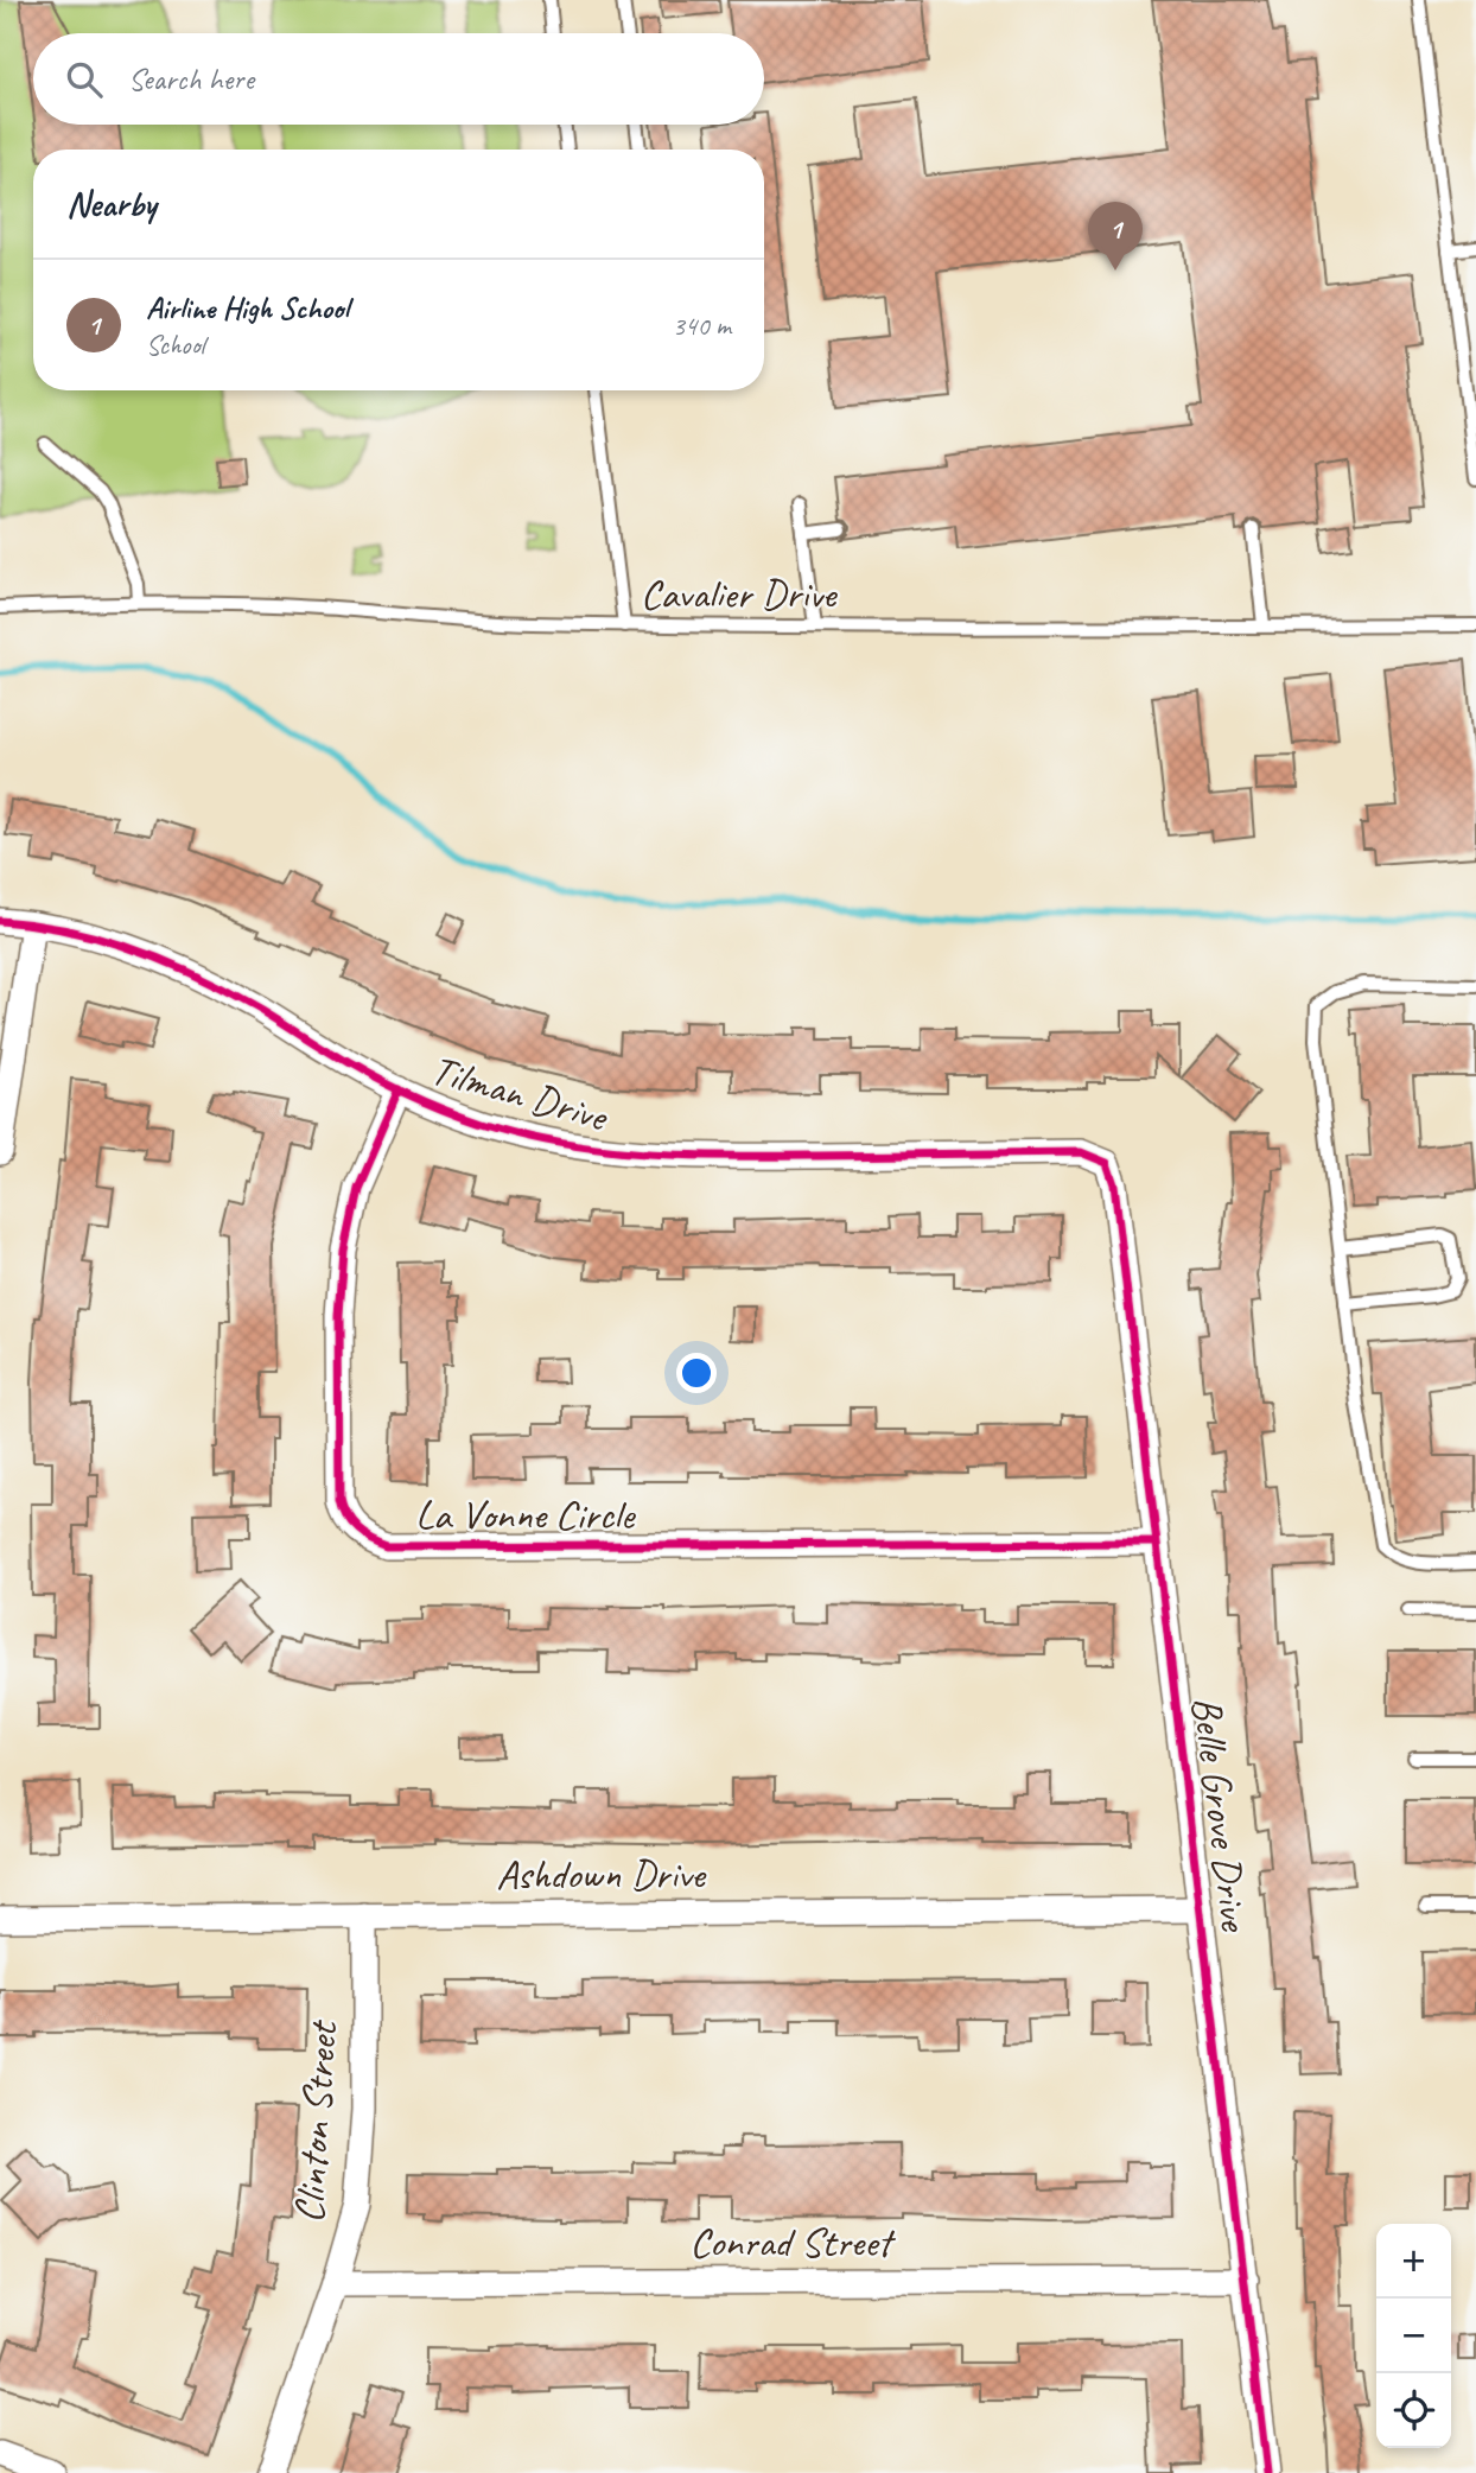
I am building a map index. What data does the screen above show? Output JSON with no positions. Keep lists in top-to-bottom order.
{
  "streets": {
    "street": [
      "Tilman Drive",
      "La Vonne Circle",
      "Belle Grove Drive",
      "Ashdown Drive",
      "Clinton Street",
      "Conrad Street"
    ],
    "lane": ["Cavalier Drive"]
  },
  "crossings": [
    ["Tilman Drive", "La Vonne Circle"],
    ["Tilman Drive", "Belle Grove Drive"],
    ["La Vonne Circle", "Belle Grove Drive"],
    ["Belle Grove Drive", "Ashdown Drive"],
    ["Belle Grove Drive", "Conrad Street"],
    ["Ashdown Drive", "Clinton Street"],
    ["Clinton Street", "Conrad Street"]
  ],
  "page": {
    "search": "Search here",
    "heading": "Nearby",
    "pins": "1",
    "list": [
      {
        "mark": "1",
        "name": "Airline High School",
        "note": "School",
        "value": "340 m"
      }
    ],
    "map_buttons": ["+", "−"]
  }
}
